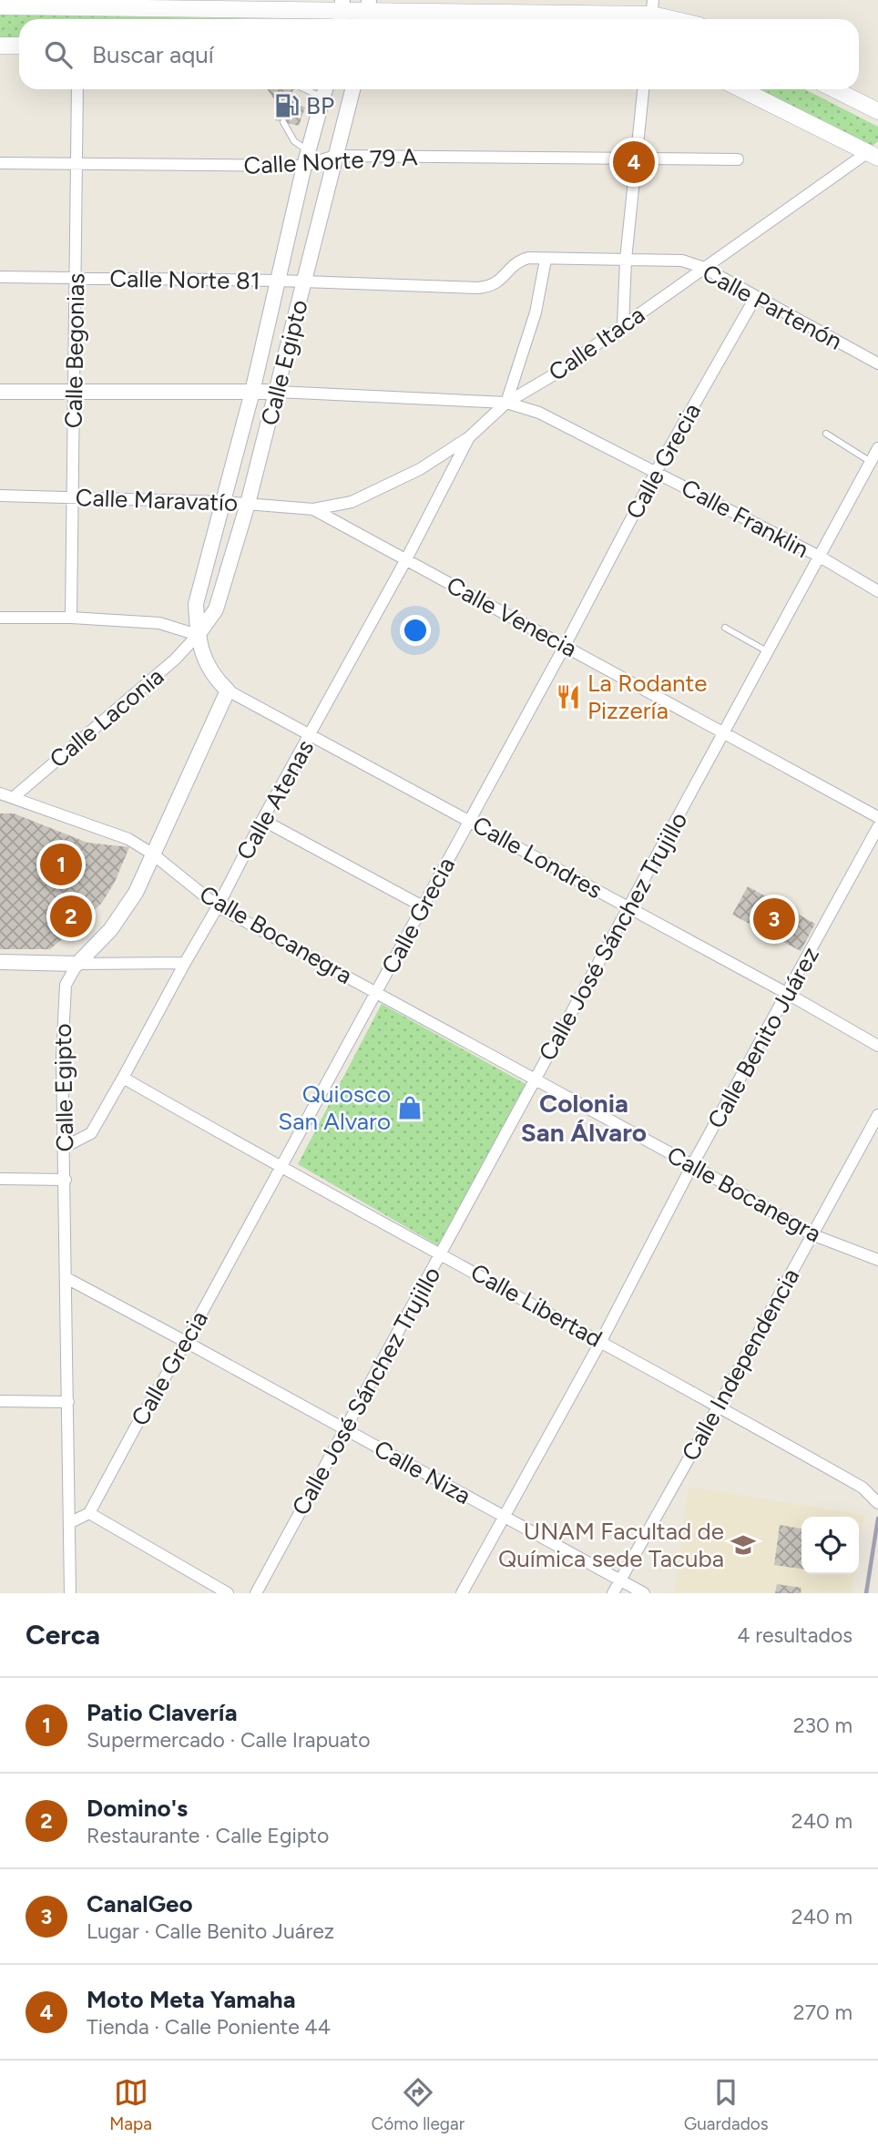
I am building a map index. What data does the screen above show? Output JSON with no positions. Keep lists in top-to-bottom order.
{
  "streets": {
    "street": [
      "Calle Norte 79 A",
      "Calle Norte 81",
      "Calle Partenón",
      "Calle Itaca",
      "Calle Begonias",
      "Calle Egipto",
      "Calle Grecia",
      "Calle Maravatío",
      "Calle Franklin",
      "Calle Venecia",
      "Calle Laconia",
      "Calle Atenas",
      "Calle Londres",
      "Calle Bocanegra",
      "Calle José Sánchez Trujillo",
      "Calle Benito Juárez",
      "Calle Libertad",
      "Calle Independencia",
      "Calle Niza"
    ]
  },
  "crossings": [
    ["Calle Norte 79 A", "Calle Begonias"],
    ["Calle Norte 79 A", "Calle Egipto"],
    ["Calle Norte 81", "Calle Partenón"],
    ["Calle Norte 81", "Calle Begonias"],
    ["Calle Norte 81", "Calle Egipto"],
    ["Calle Partenón", "Calle Itaca"],
    ["Calle Partenón", "Calle Grecia"],
    ["Calle Itaca", "Calle Maravatío"],
    ["Calle Itaca", "Calle Franklin"],
    ["Calle Itaca", "Calle Venecia"],
    ["Calle Itaca", "Calle Atenas"],
    ["Calle Begonias", "Calle Maravatío"],
    ["Calle Egipto", "Calle Maravatío"],
    ["Calle Egipto", "Calle Franklin"],
    ["Calle Egipto", "Calle Laconia"],
    ["Calle Egipto", "Calle Atenas"],
    ["Calle Egipto", "Calle Londres"],
    ["Calle Egipto", "Calle Bocanegra"],
    ["Calle Egipto", "Calle Niza"],
    ["Calle Grecia", "Calle Franklin"],
    ["Calle Grecia", "Calle Venecia"],
    ["Calle Grecia", "Calle Londres"],
    ["Calle Grecia", "Calle Bocanegra"],
    ["Calle Grecia", "Calle Libertad"],
    ["Calle Grecia", "Calle Niza"],
    ["Calle Maravatío", "Calle Venecia"],
    ["Calle Franklin", "Calle José Sánchez Trujillo"],
    ["Calle Venecia", "Calle Atenas"],
    ["Calle Venecia", "Calle José Sánchez Trujillo"],
    ["Calle Laconia", "Calle Bocanegra"],
    ["Calle Atenas", "Calle Londres"],
    ["Calle Atenas", "Calle Bocanegra"],
    ["Calle Atenas", "Calle Libertad"],
    ["Calle Londres", "Calle José Sánchez Trujillo"],
    ["Calle Londres", "Calle Benito Juárez"],
    ["Calle Bocanegra", "Calle José Sánchez Trujillo"],
    ["Calle Bocanegra", "Calle Benito Juárez"],
    ["Calle Bocanegra", "Calle Independencia"],
    ["Calle José Sánchez Trujillo", "Calle Libertad"],
    ["Calle José Sánchez Trujillo", "Calle Niza"],
    ["Calle Benito Juárez", "Calle Libertad"],
    ["Calle Benito Juárez", "Calle Niza"],
    ["Calle Libertad", "Calle Independencia"],
    ["Calle Independencia", "Calle Niza"]
  ],
  "districts": ["Colonia San Álvaro"],
  "places": {
    "fuel station": ["BP"],
    "restaurant": ["La Rodante Pizzería"],
    "shop": ["Quiosco San Alvaro"],
    "school or university": ["UNAM Facultad de Química sede Tacuba"]
  },
  "page": {
    "search": "Buscar aquí",
    "pins": [
      "4",
      "1",
      "2",
      "3"
    ],
    "heading": ["Cerca", "4 resultados"],
    "list": [
      {
        "mark": "1",
        "name": "Patio Clavería",
        "note": "Supermercado · Calle Irapuato",
        "value": "230 m"
      },
      {
        "mark": "2",
        "name": "Domino's",
        "note": "Restaurante · Calle Egipto",
        "value": "240 m"
      },
      {
        "mark": "3",
        "name": "CanalGeo",
        "note": "Lugar · Calle Benito Juárez",
        "value": "240 m"
      },
      {
        "mark": "4",
        "name": "Moto Meta Yamaha",
        "note": "Tienda · Calle Poniente 44",
        "value": "270 m"
      }
    ],
    "nav": ["Mapa", "Cómo llegar", "Guardados"]
  }
}
